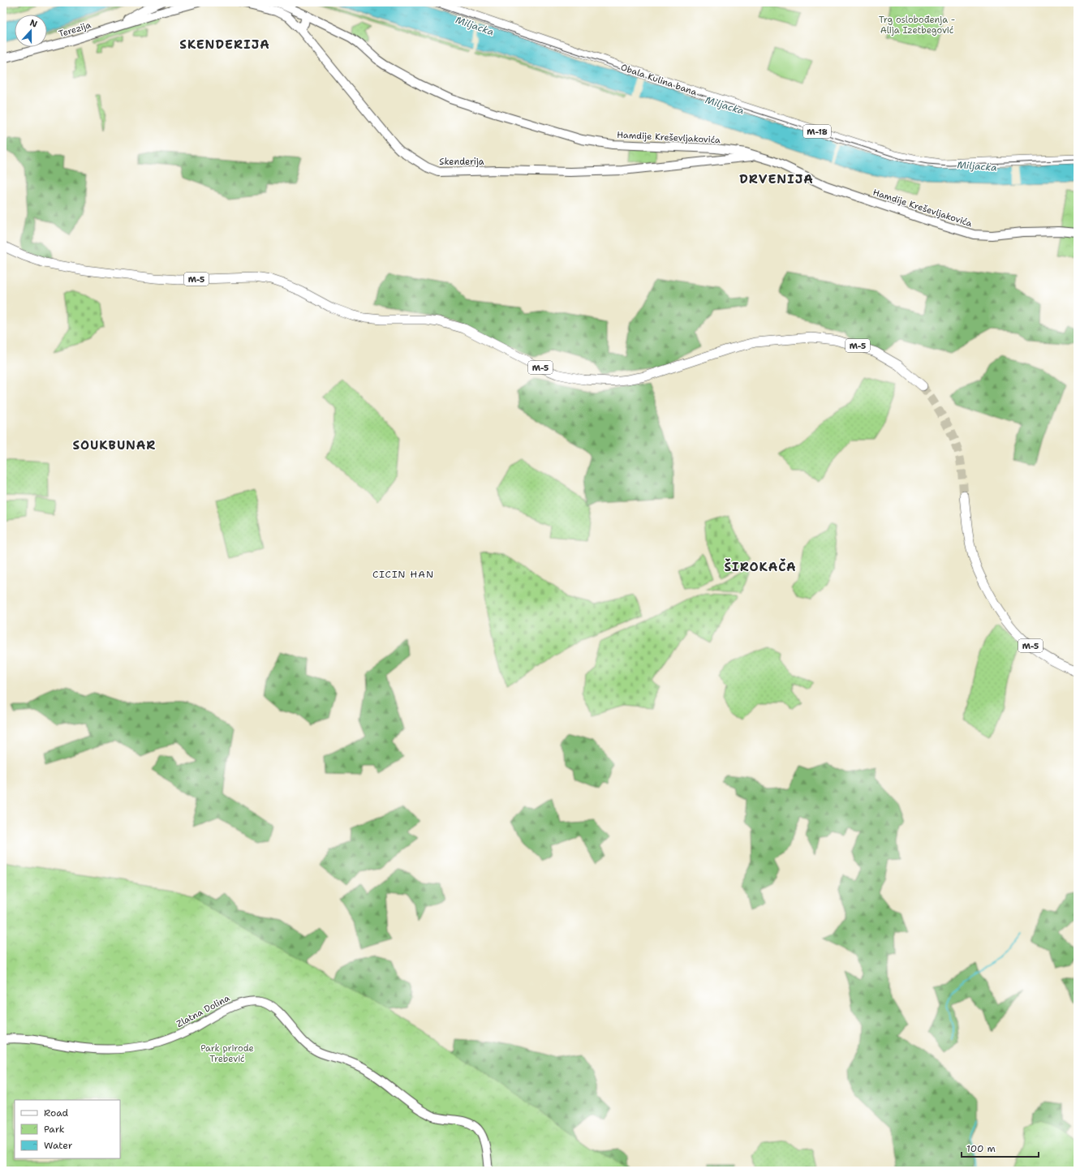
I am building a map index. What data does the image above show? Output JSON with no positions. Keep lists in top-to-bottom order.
{
  "streets": {
    "main road": [
      "Terezija",
      "Obala Kulina bana",
      "M-18",
      "Hamdije Kreševljakovića",
      "Skenderija",
      "M-5",
      "Zlatna Dolina"
    ]
  },
  "crossings": [
    ["Hamdije Kreševljakovića", "Skenderija"]
  ],
  "districts": [
    "SKENDERIJA",
    "DRVENIJA",
    "SOUKBUNAR",
    "ŠIROKAČA",
    "CICIN HAN"
  ],
  "water": ["Miljacka"],
  "parks": ["Trg oslobođenja - Alija Izetbegović", "Park prirode Trebević"],
  "legend": ["Road", "Park", "Water"],
  "scale_bar": "100 m",
  "north": "top"
}
